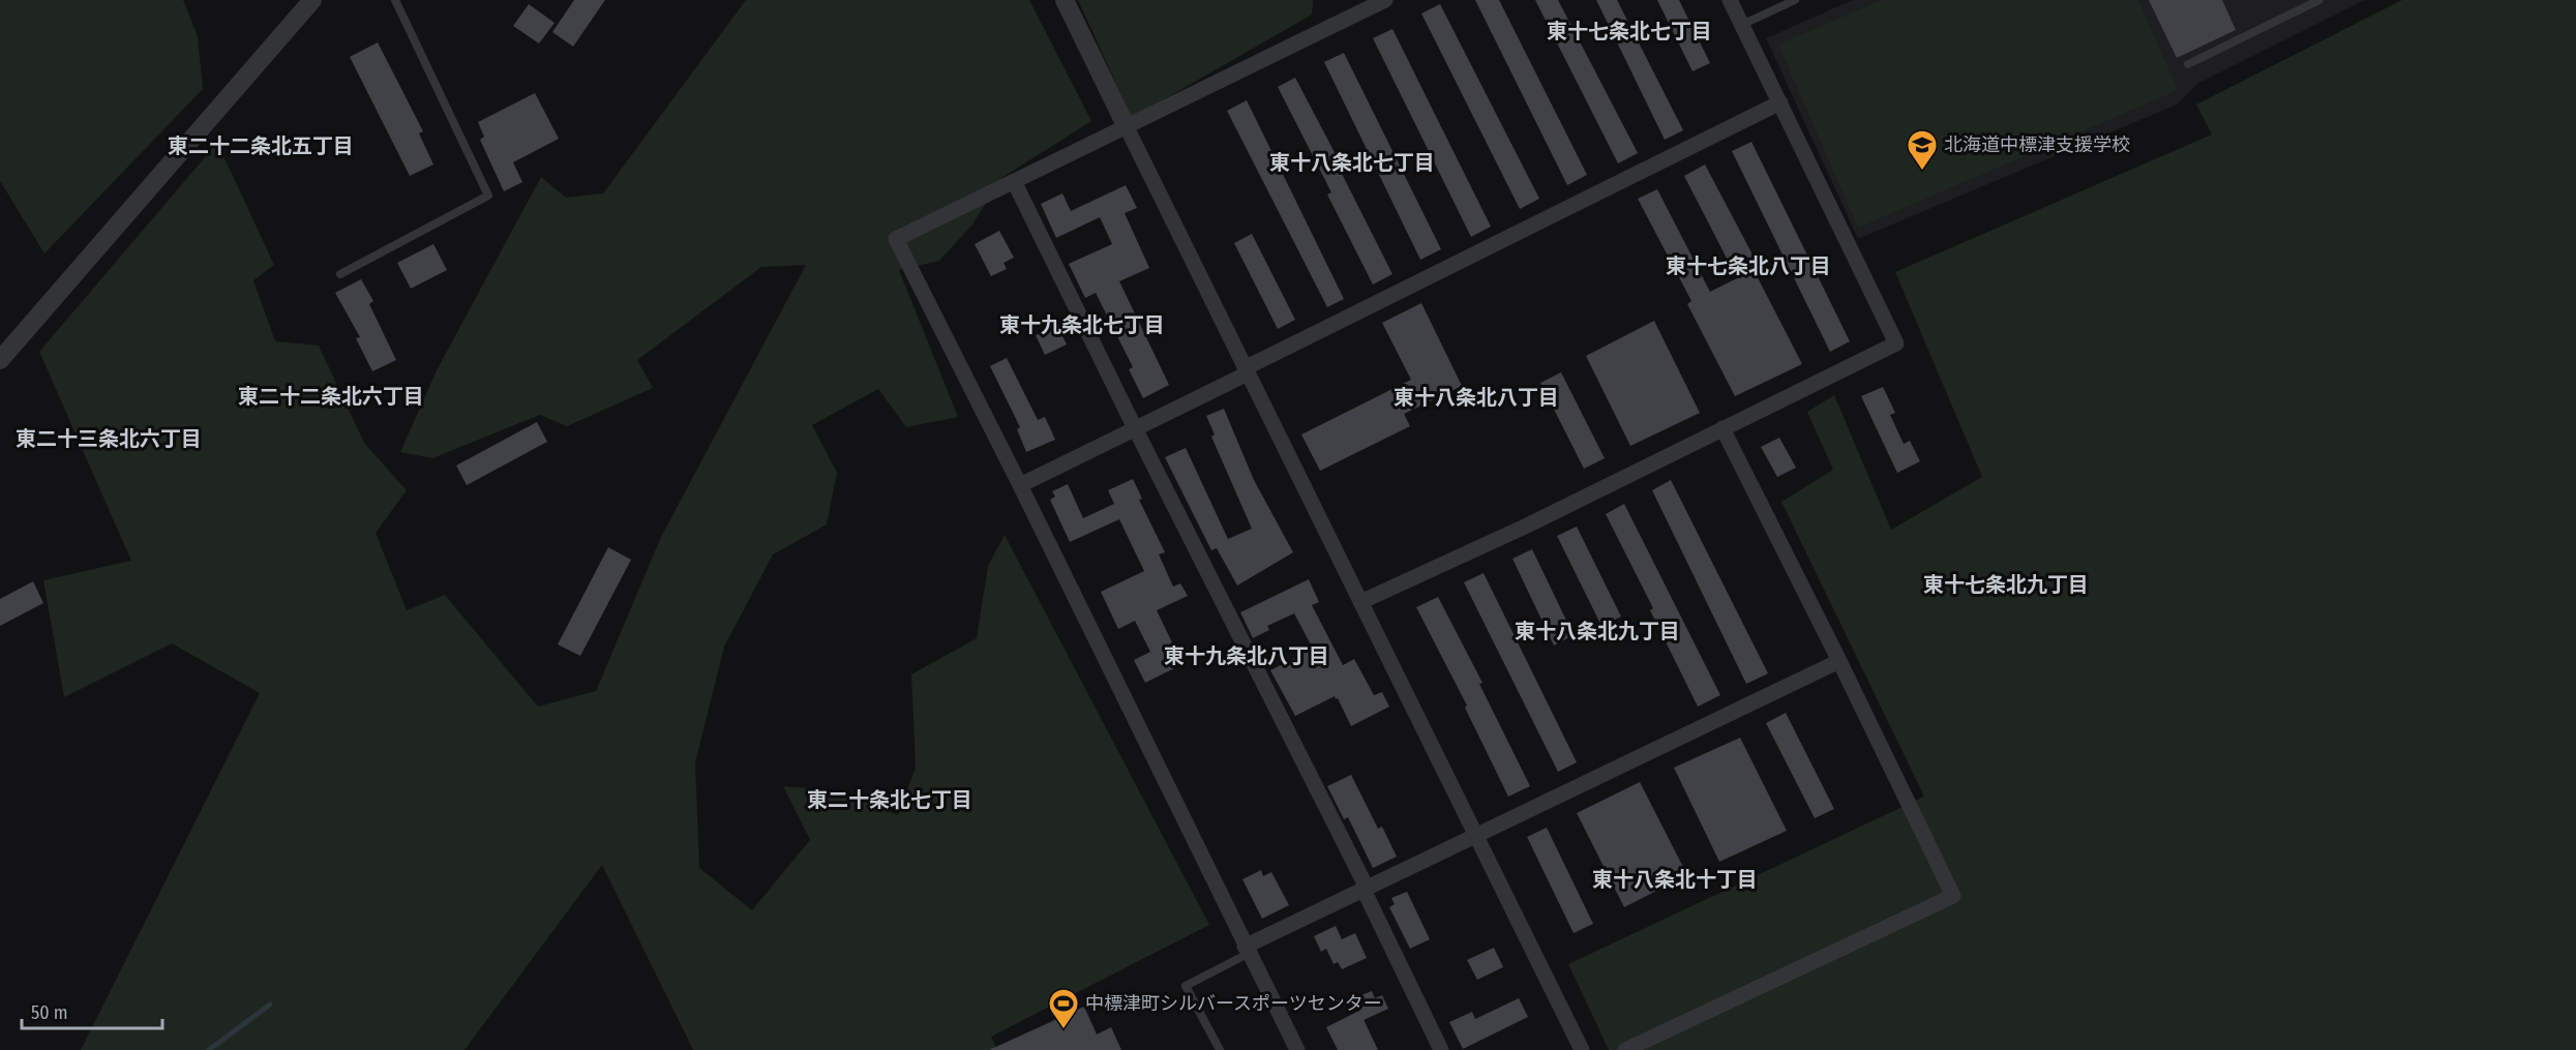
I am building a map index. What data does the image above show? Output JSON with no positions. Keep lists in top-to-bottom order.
{
  "districts": [
    "東十七条北七丁目",
    "東二十二条北五丁目",
    "東十八条北七丁目",
    "東十七条北八丁目",
    "東十九条北七丁目",
    "東二十二条北六丁目",
    "東十八条北八丁目",
    "東二十三条北六丁目",
    "東十七条北九丁目",
    "東十八条北九丁目",
    "東十九条北八丁目",
    "東二十条北七丁目",
    "東十八条北十丁目"
  ],
  "places": {
    "school or university": ["北海道中標津支援学校"],
    "sports": ["中標津町シルバースポーツセンター"]
  },
  "scale_bar": "50 m"
}
